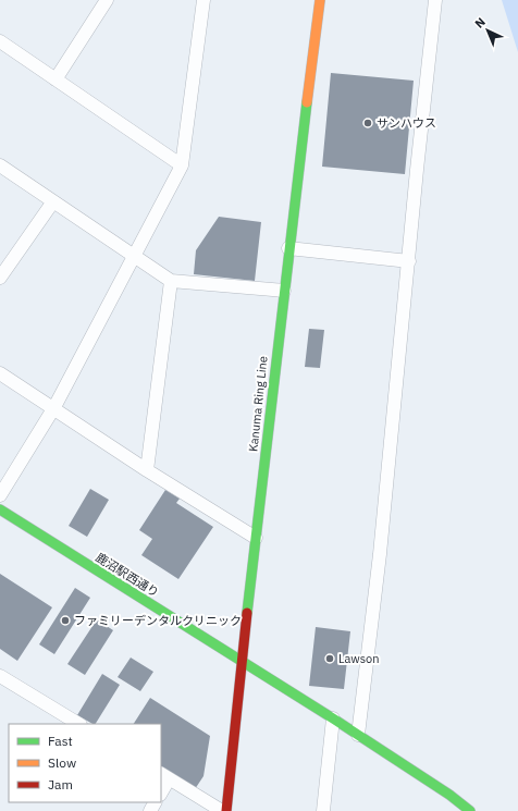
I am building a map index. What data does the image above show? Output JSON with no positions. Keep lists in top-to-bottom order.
{
  "streets": {
    "main road": ["Kanuma Ring Line", "鹿沼駅西通り"]
  },
  "crossings": [
    ["Kanuma Ring Line", "鹿沼駅西通り"]
  ],
  "places": ["サンハウス", "ファミリーデンタルクリニック", "Lawson"],
  "legend": ["Fast", "Slow", "Jam"],
  "north": "top left"
}
